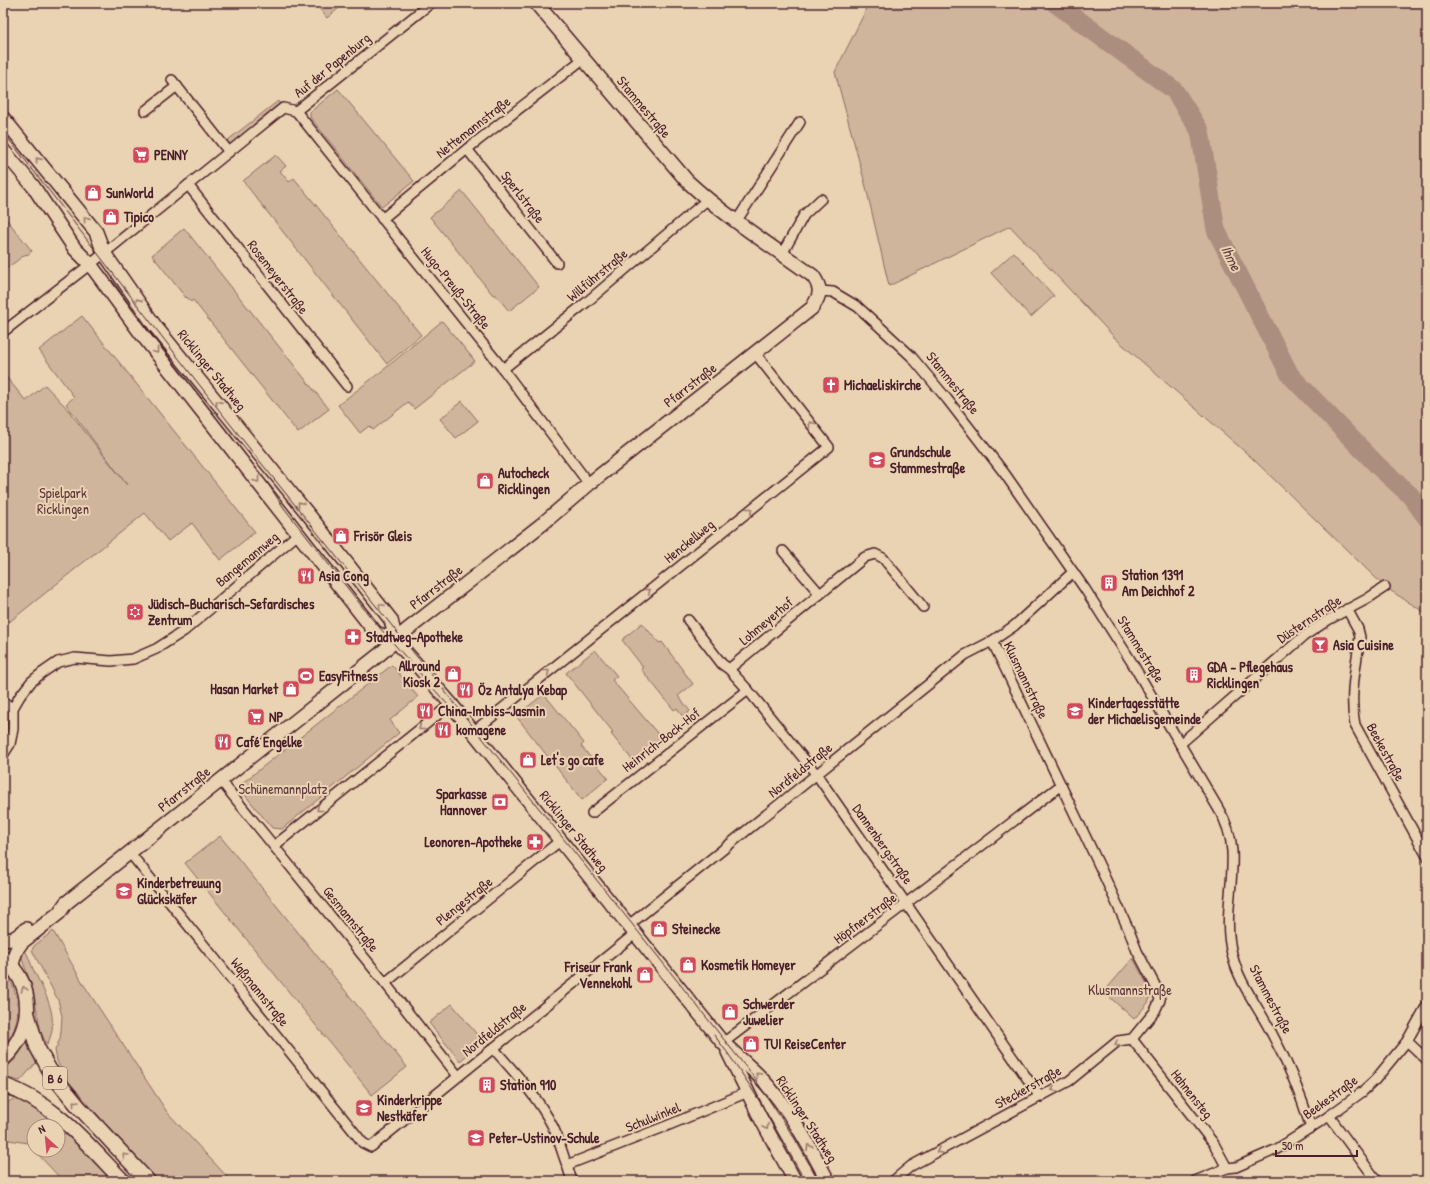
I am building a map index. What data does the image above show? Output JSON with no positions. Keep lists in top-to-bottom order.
{
  "streets": {
    "main road": ["B 6"],
    "street": [
      "Auf der Papenburg",
      "Stammestraße",
      "Nettemannstraße",
      "Sperlstraße",
      "Willführstraße",
      "Rosemeyerstraße",
      "Hugo-Preuß-Straße",
      "Ricklinger Stadtweg",
      "Pfarrstraße",
      "Henckellweg",
      "Bangemannweg",
      "Düsternstraße",
      "Lohmeyerhof",
      "Klusmannstraße",
      "Heinrich-Bock-Hof",
      "Beekestraße",
      "Nordfeldstraße",
      "Dannenbergstraße",
      "Plengestraße",
      "Höpfnerstraße",
      "Gesmannstraße",
      "Waßmannstraße",
      "Steckerstraße",
      "Hahnensteg",
      "Schulwinkel"
    ]
  },
  "crossings": [
    ["Auf der Papenburg", "Rosemeyerstraße"],
    ["Auf der Papenburg", "Hugo-Preuß-Straße"],
    ["Auf der Papenburg", "Ricklinger Stadtweg"],
    ["Stammestraße", "Nettemannstraße"],
    ["Stammestraße", "Willführstraße"],
    ["Stammestraße", "Pfarrstraße"],
    ["Stammestraße", "Düsternstraße"],
    ["Stammestraße", "Klusmannstraße"],
    ["Stammestraße", "Beekestraße"],
    ["Nettemannstraße", "Sperlstraße"],
    ["Nettemannstraße", "Hugo-Preuß-Straße"],
    ["Willführstraße", "Hugo-Preuß-Straße"],
    ["Hugo-Preuß-Straße", "Pfarrstraße"],
    ["Ricklinger Stadtweg", "Pfarrstraße"],
    ["Ricklinger Stadtweg", "Henckellweg"],
    ["Ricklinger Stadtweg", "Bangemannweg"],
    ["Ricklinger Stadtweg", "Nordfeldstraße"],
    ["Ricklinger Stadtweg", "Plengestraße"],
    ["Ricklinger Stadtweg", "Höpfnerstraße"],
    ["Ricklinger Stadtweg", "Schulwinkel"],
    ["Pfarrstraße", "Henckellweg"],
    ["Pfarrstraße", "Gesmannstraße"],
    ["Pfarrstraße", "Waßmannstraße"],
    ["Pfarrstraße", "B 6"],
    ["Düsternstraße", "Beekestraße"],
    ["Lohmeyerhof", "Dannenbergstraße"],
    ["Klusmannstraße", "Nordfeldstraße"],
    ["Klusmannstraße", "Höpfnerstraße"],
    ["Klusmannstraße", "Steckerstraße"],
    ["Klusmannstraße", "Hahnensteg"],
    ["Heinrich-Bock-Hof", "Dannenbergstraße"],
    ["Beekestraße", "Hahnensteg"],
    ["Nordfeldstraße", "Dannenbergstraße"],
    ["Nordfeldstraße", "Gesmannstraße"],
    ["Nordfeldstraße", "Waßmannstraße"],
    ["Dannenbergstraße", "Höpfnerstraße"],
    ["Dannenbergstraße", "Steckerstraße"],
    ["Plengestraße", "Gesmannstraße"],
    ["Steckerstraße", "Hahnensteg"]
  ],
  "one_way": ["Henckellweg", "Steckerstraße"],
  "water": ["Ihme"],
  "parks": ["Spielpark Ricklingen", "Schünemannplatz", "Klusmannstraße"],
  "places": {
    "supermarket": ["PENNY", "NP"],
    "shop": [
      "SunWorld",
      "Tipico",
      "Autocheck Ricklingen",
      "Frisör Gleis",
      "Allround Kiosk 2",
      "Hasan Market",
      "Let's go cafe",
      "Steinecke",
      "Kosmetik Homeyer",
      "Friseur Frank Vennekohl",
      "Schwerder Juwelier",
      "TUI ReiseCenter"
    ],
    "church": ["Michaeliskirche"],
    "school or university": [
      "Grundschule Stammestraße",
      "Kindertagesstätte der Michaelisgemeinde",
      "Kinderbetreuung Glückskäfer",
      "Kinderkrippe Nestkäfer",
      "Peter-Ustinov-Schule"
    ],
    "restaurant": [
      "Asia Cong",
      "Öz Antalya Kebap",
      "China-Imbiss-Jasmin",
      "komagene",
      "Café Engelke"
    ],
    "building": ["Station 1391 Am Deichhof 2", "GDA - Pflegehaus Ricklingen", "Station 910"],
    "synagogue": ["Jüdisch-Bucharisch-Sefardisches Zentrum"],
    "pharmacy": ["Stadtweg-Apotheke", "Leonoren-Apotheke"],
    "bar": ["Asia Cuisine"],
    "sports": ["EasyFitness"],
    "bank": ["Sparkasse Hannover"]
  },
  "scale_bar": "50 m",
  "north": "top left"
}
